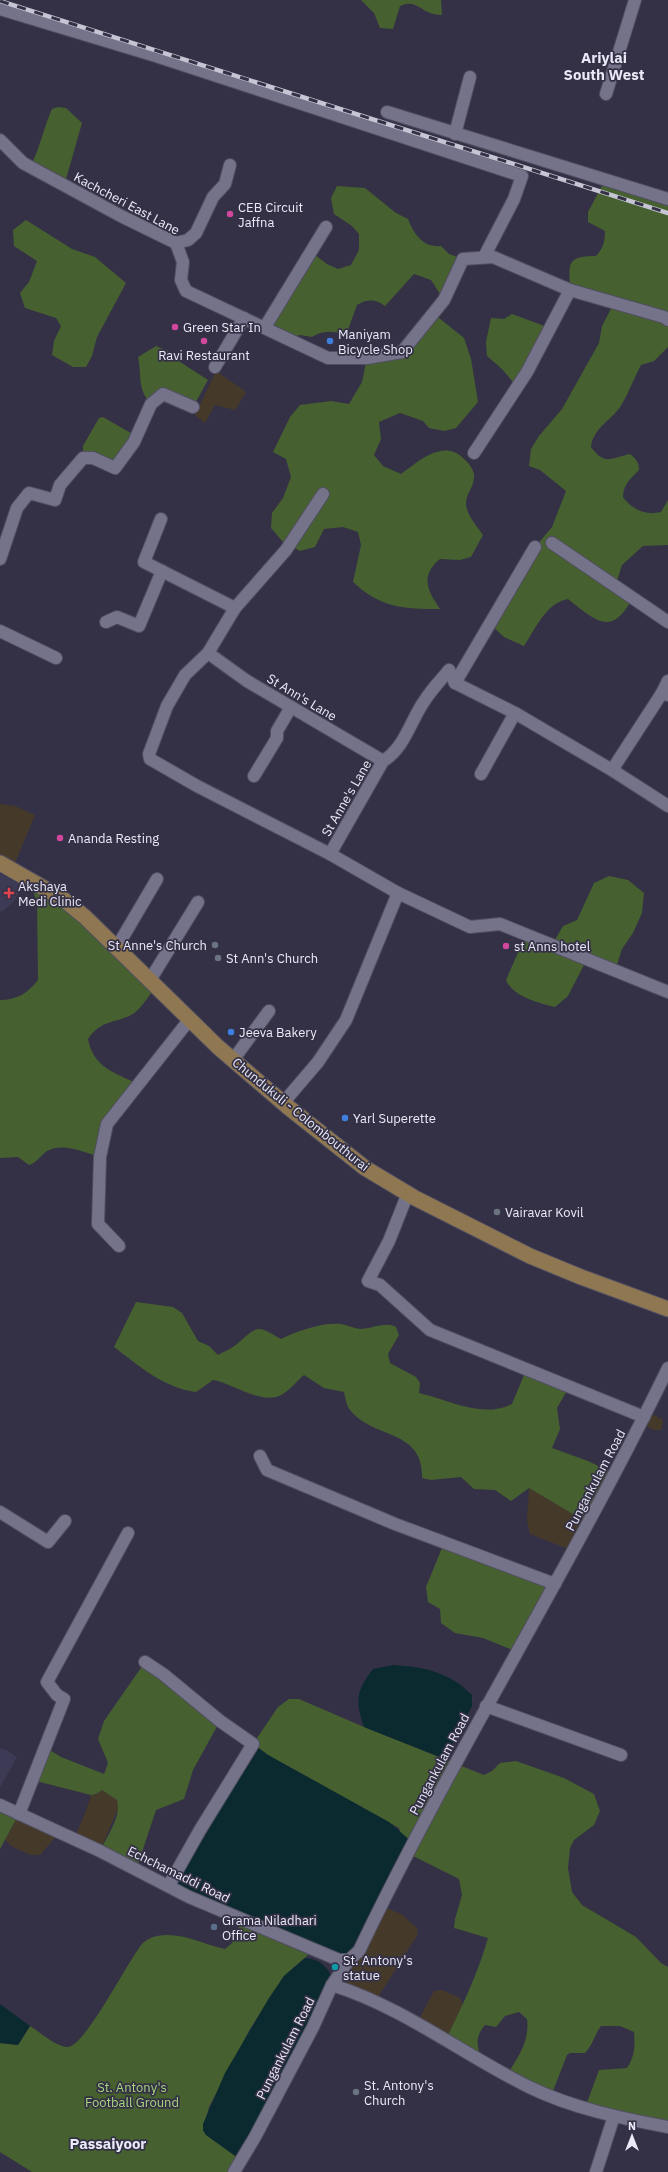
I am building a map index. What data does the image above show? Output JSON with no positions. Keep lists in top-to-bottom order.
{
  "streets": {
    "main road": ["Chundukuli - Colombouthurai"],
    "street": [
      "Kachcheri East Lane",
      "St Ann's Lane",
      "St Anne's Lane",
      "Pungankulam Road",
      "Echchamaddi Road"
    ]
  },
  "crossings": [
    ["St Ann's Lane", "St Anne's Lane"],
    ["Pungankulam Road", "Echchamaddi Road"]
  ],
  "districts": ["Ariylai South West", "Passaiyoor"],
  "parks": ["St. Antony's Football Ground"],
  "places": {
    "other": [
      "CEB Circuit Jaffna",
      "Green Star In",
      "Ravi Restaurant",
      "Maniyam Bicycle Shop",
      "Ananda Resting",
      "St Anne's Church",
      "st Anns hotel",
      "St Ann's Church",
      "Jeeva Bakery",
      "Yarl Superette",
      "Vairavar Kovil",
      "Grama Niladhari Office",
      "St. Antony's statue",
      "St. Antony's Church"
    ],
    "health": ["Akshaya Medi Clinic"]
  },
  "north": "top"
}
